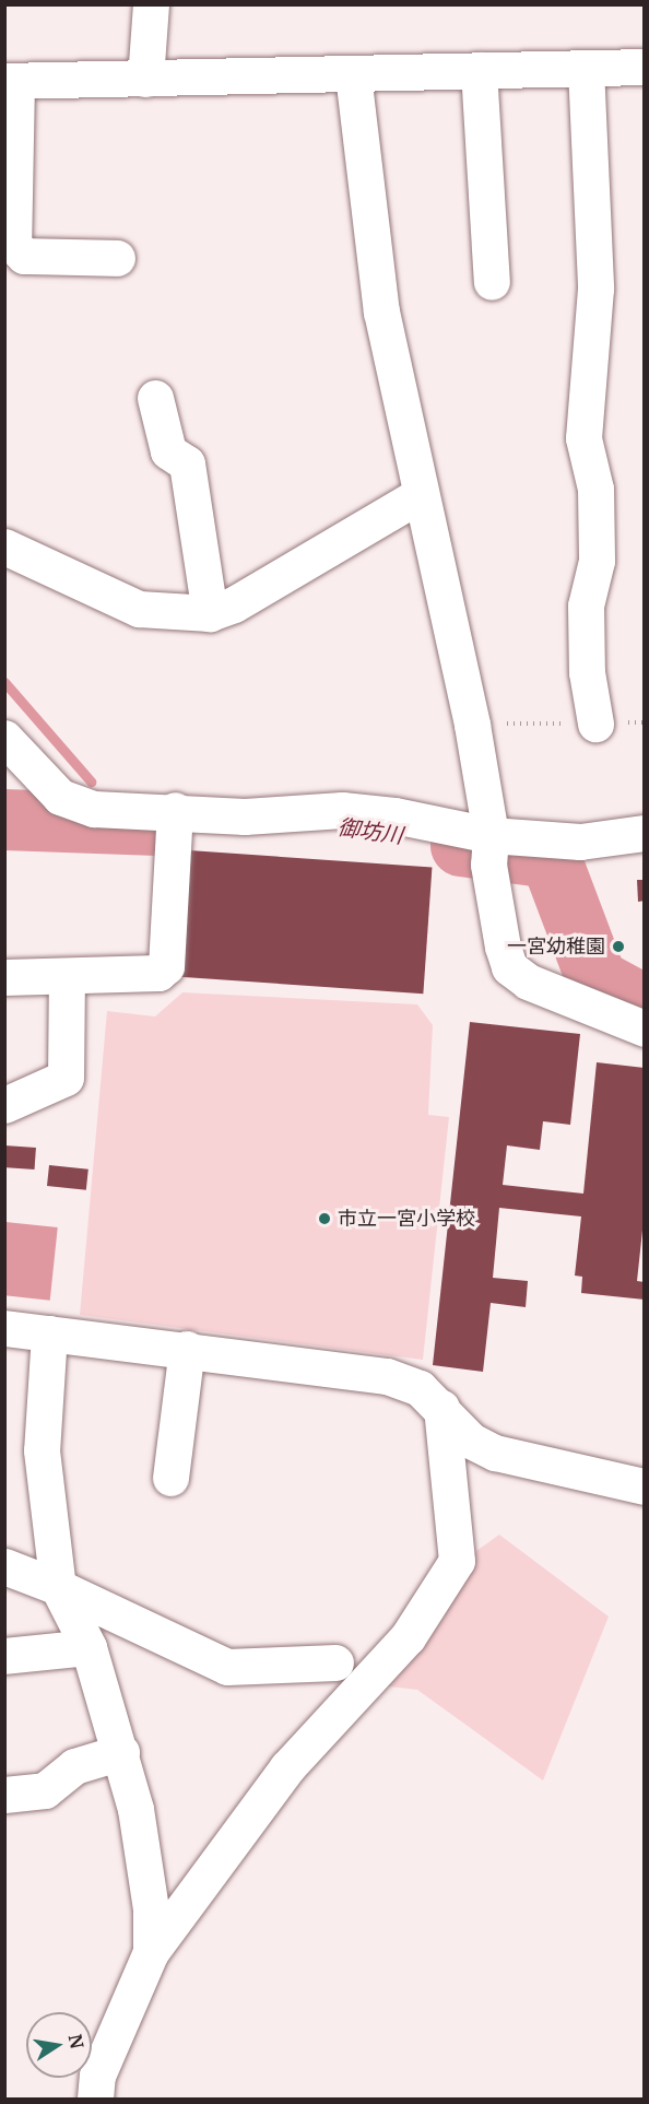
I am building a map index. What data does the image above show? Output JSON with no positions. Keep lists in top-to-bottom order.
{
  "water": ["御坊川"],
  "places": ["一宮幼稚園", "市立一宮小学校"],
  "north": "right"
}
